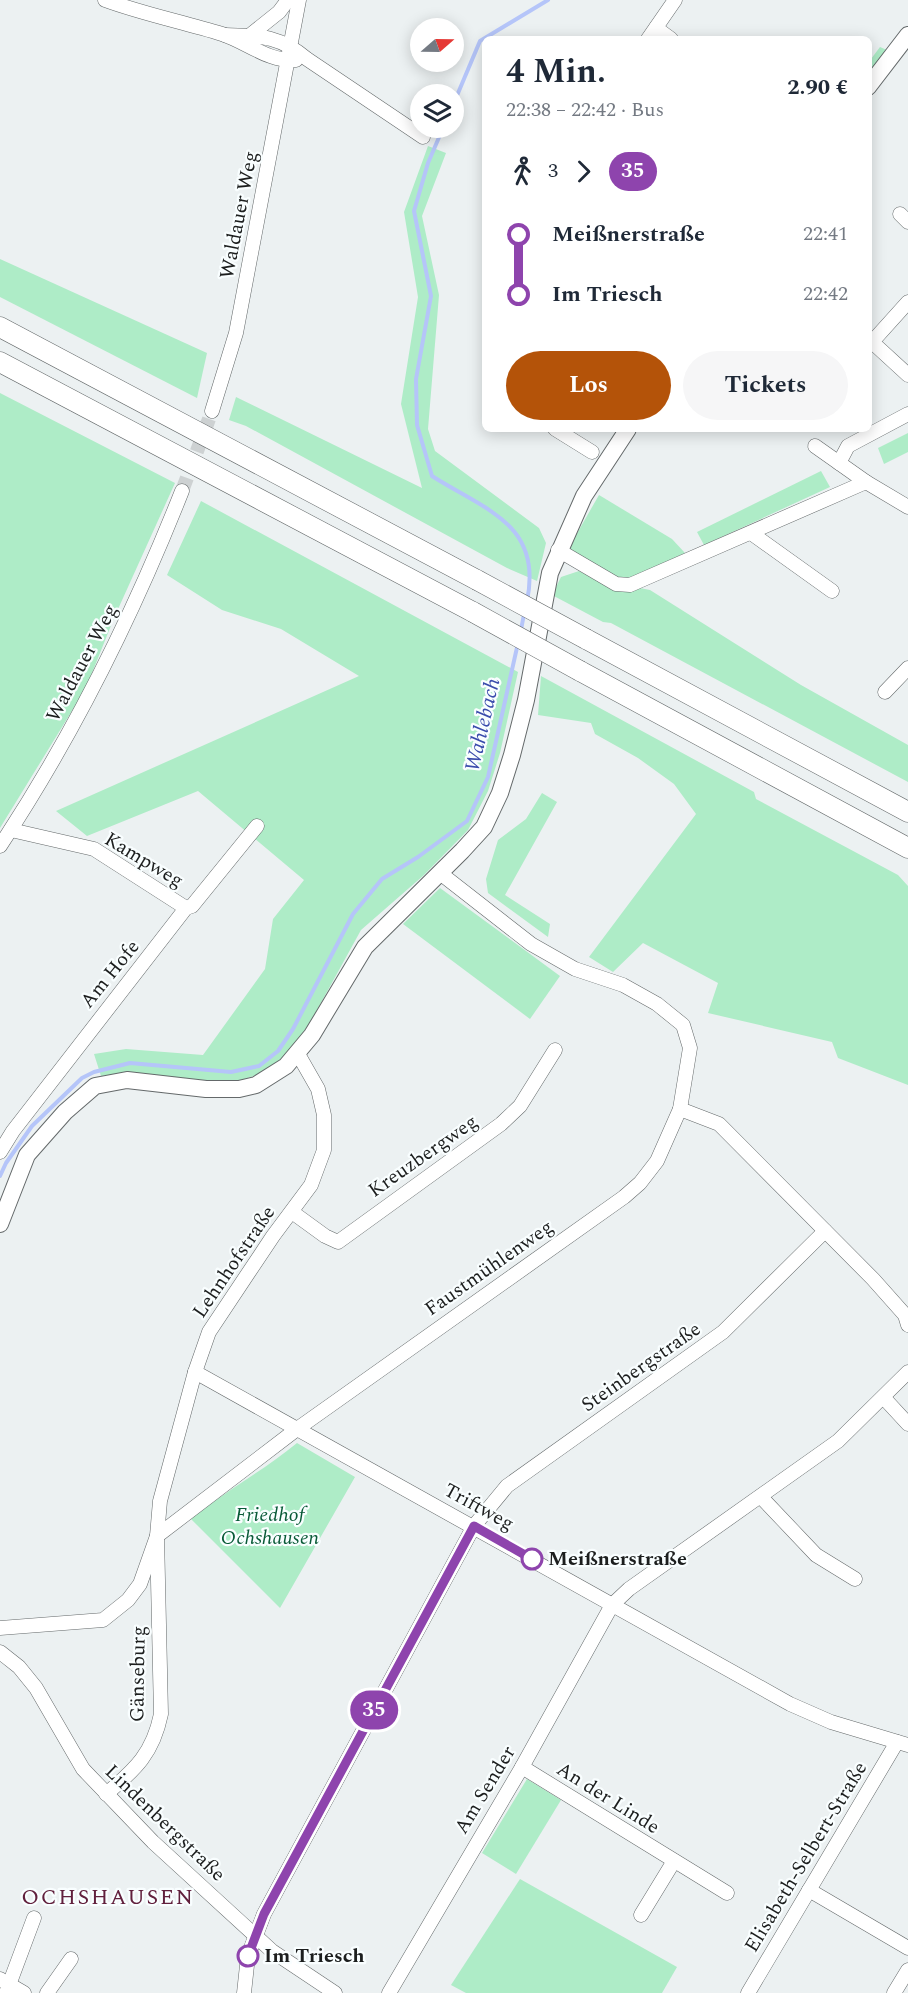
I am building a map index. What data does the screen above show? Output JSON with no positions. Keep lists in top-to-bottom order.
{
  "streets": {
    "street": [
      "Waldauer Weg",
      "Kampweg",
      "Am Hofe",
      "Kreuzbergweg",
      "Lehnhofstraße",
      "Faustmühlenweg",
      "Steinbergstraße",
      "Triftweg",
      "Gänseburg",
      "Am Sender",
      "An der Linde",
      "Lindenbergstraße",
      "Elisabeth-Selbert-Straße"
    ]
  },
  "crossings": [
    ["Waldauer Weg", "Kampweg"],
    ["Kampweg", "Am Hofe"],
    ["Kreuzbergweg", "Lehnhofstraße"],
    ["Lehnhofstraße", "Faustmühlenweg"],
    ["Lehnhofstraße", "Triftweg"],
    ["Lehnhofstraße", "Gänseburg"],
    ["Faustmühlenweg", "Triftweg"],
    ["Faustmühlenweg", "Gänseburg"],
    ["Steinbergstraße", "Triftweg"],
    ["Triftweg", "Am Sender"],
    ["Triftweg", "Elisabeth-Selbert-Straße"],
    ["Gänseburg", "Lindenbergstraße"],
    ["Am Sender", "An der Linde"]
  ],
  "districts": ["OCHSHAUSEN"],
  "water": ["Wahlebach"],
  "parks": ["Friedhof Ochshausen"],
  "places": ["Meißnerstraße", "Im Triesch"],
  "lines": ["bus line 35"],
  "north": "right",
  "page": {
    "on_map": "35",
    "heading": ["4 Min.", "22:38 – 22:42 · Bus", "2.90 €"],
    "legs": ["3", "35"],
    "list": [
      {
        "name": "Meißnerstraße",
        "value": "22:41"
      },
      {
        "name": "Im Triesch",
        "value": "22:42"
      }
    ],
    "buttons": ["Los", "Tickets"]
  }
}
